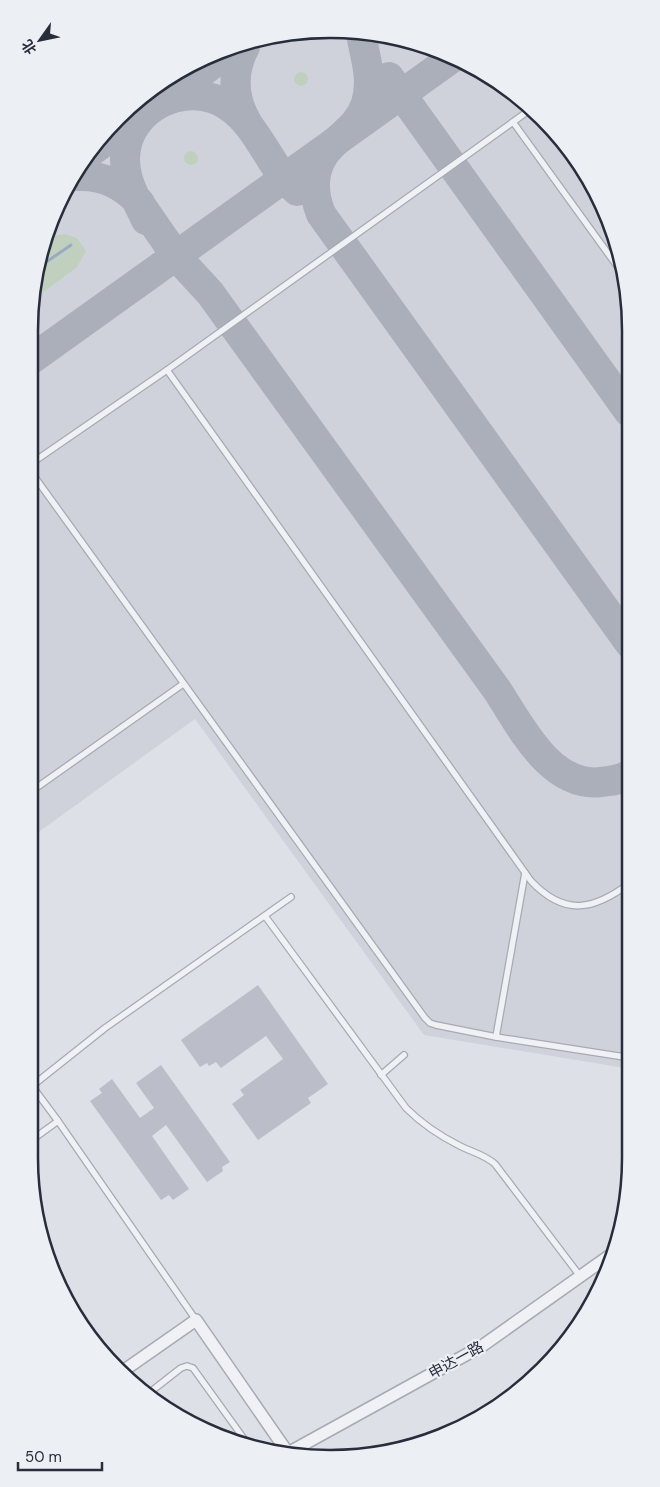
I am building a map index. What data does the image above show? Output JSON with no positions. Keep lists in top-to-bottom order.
{
  "streets": {
    "street": ["申达一路"]
  },
  "scale_bar": "50 m",
  "north": "bottom left"
}
